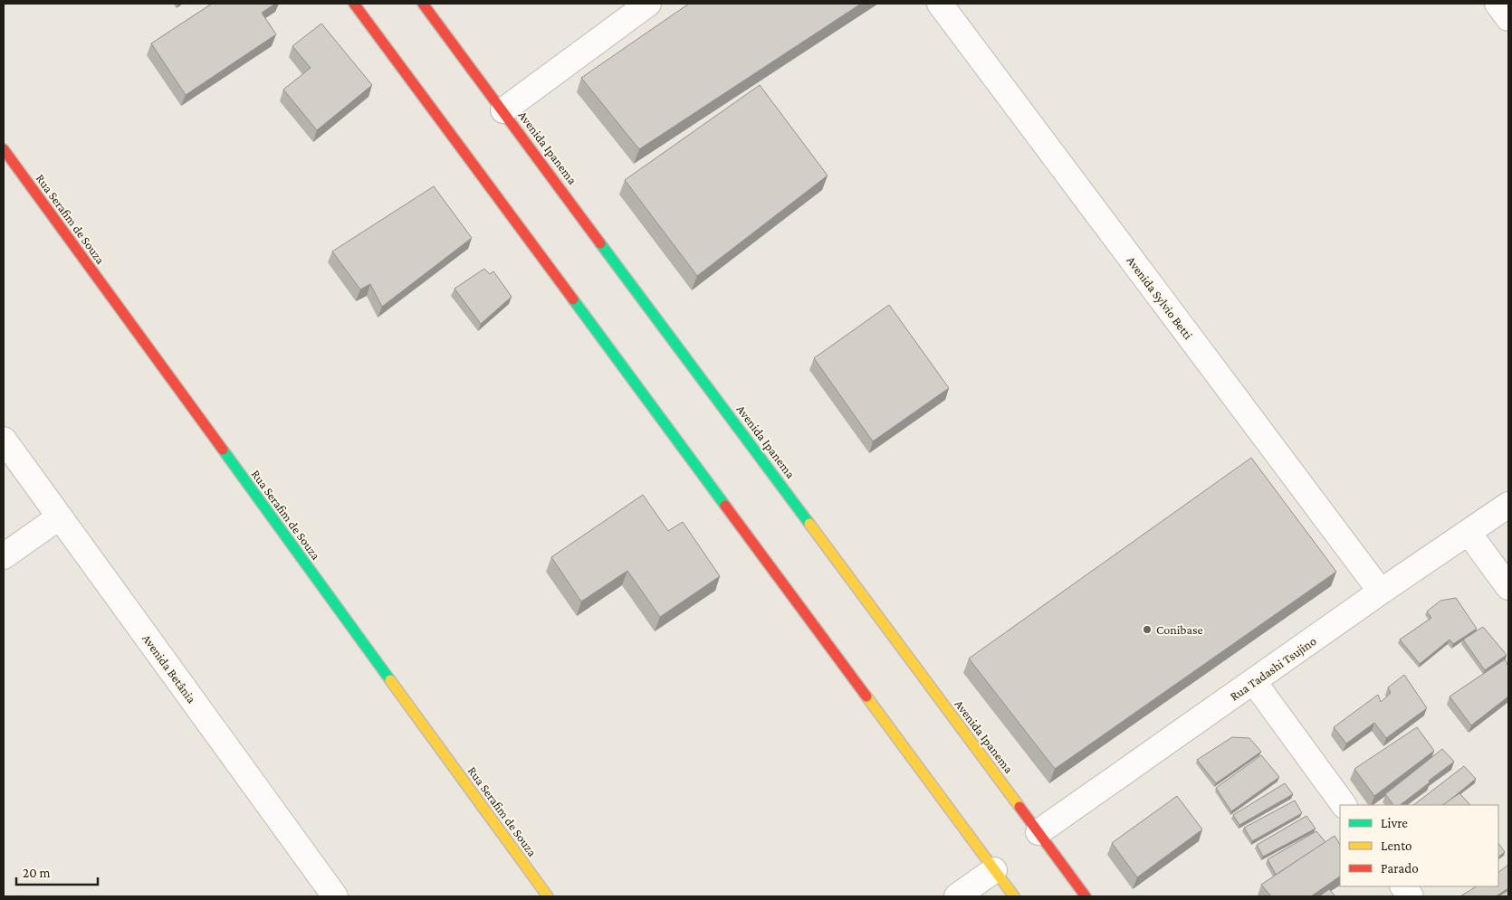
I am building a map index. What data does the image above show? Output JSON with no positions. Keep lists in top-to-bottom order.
{
  "streets": {
    "main road": ["Avenida Ipanema", "Rua Serafim de Souza"],
    "street": ["Avenida Sylvio Betti", "Avenida Betânia", "Rua Tadashi Tsujino"]
  },
  "crossings": [
    ["Avenida Ipanema", "Rua Tadashi Tsujino"],
    ["Avenida Sylvio Betti", "Rua Tadashi Tsujino"]
  ],
  "places": ["Conibase"],
  "legend": ["Livre", "Lento", "Parado"],
  "scale_bar": "20 m"
}
